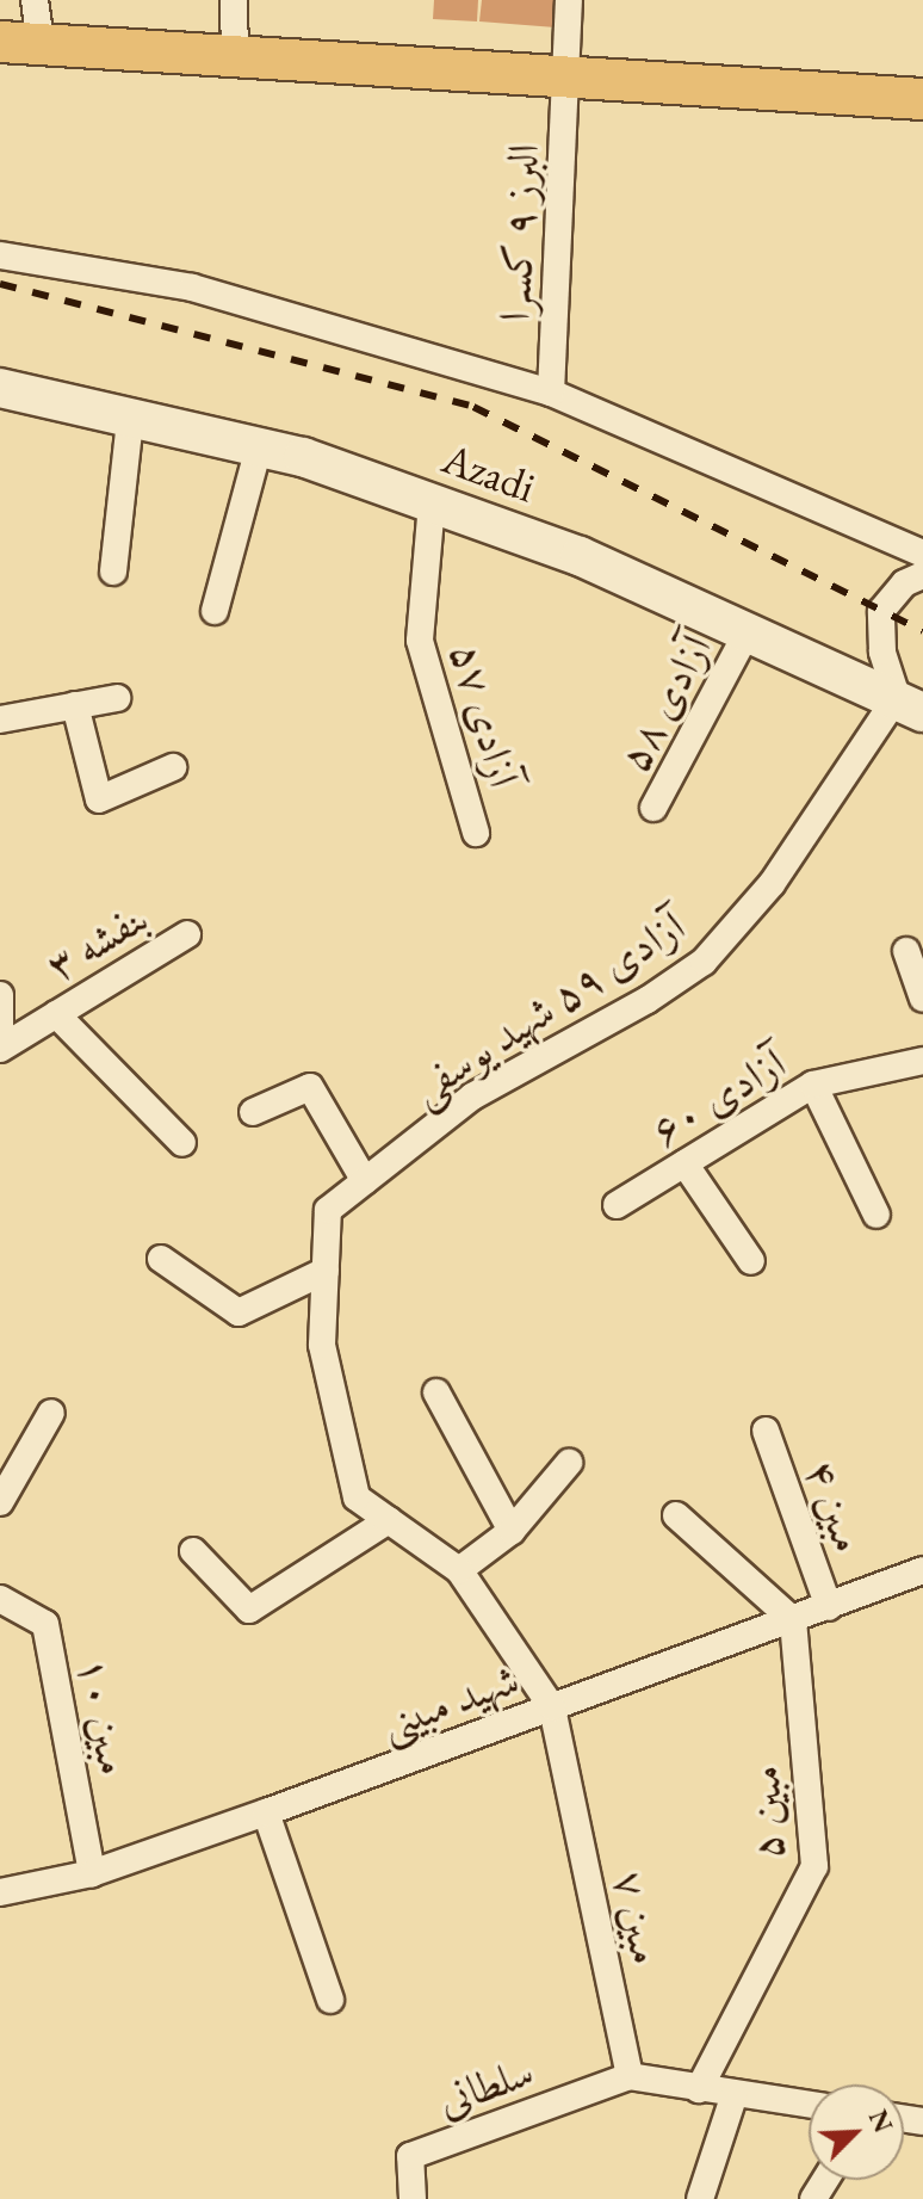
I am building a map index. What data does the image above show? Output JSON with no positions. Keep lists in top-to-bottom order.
{
  "streets": {
    "main road": ["Azadi"],
    "street": [
      "البرز ۹ کسرا",
      "آزادی ۵۸",
      "آزادی ۵۷",
      "بنفشه ۳",
      "آزادی ۵۹ شهید یوسفی",
      "آزادی ۶۰",
      "مبین ۴",
      "شهید مبینی",
      "مبین ۱۰",
      "مبین ۵",
      "مبین ۷",
      "سلطانی"
    ]
  },
  "crossings": [
    ["Azadi", "آزادی ۵۸"],
    ["Azadi", "آزادی ۵۷"],
    ["Azadi", "آزادی ۵۹ شهید یوسفی"],
    ["مبین ۴", "شهید مبینی"],
    ["شهید مبینی", "مبین ۱۰"],
    ["شهید مبینی", "مبین ۵"],
    ["شهید مبینی", "مبین ۷"],
    ["مبین ۷", "سلطانی"]
  ],
  "north": "top right"
}
